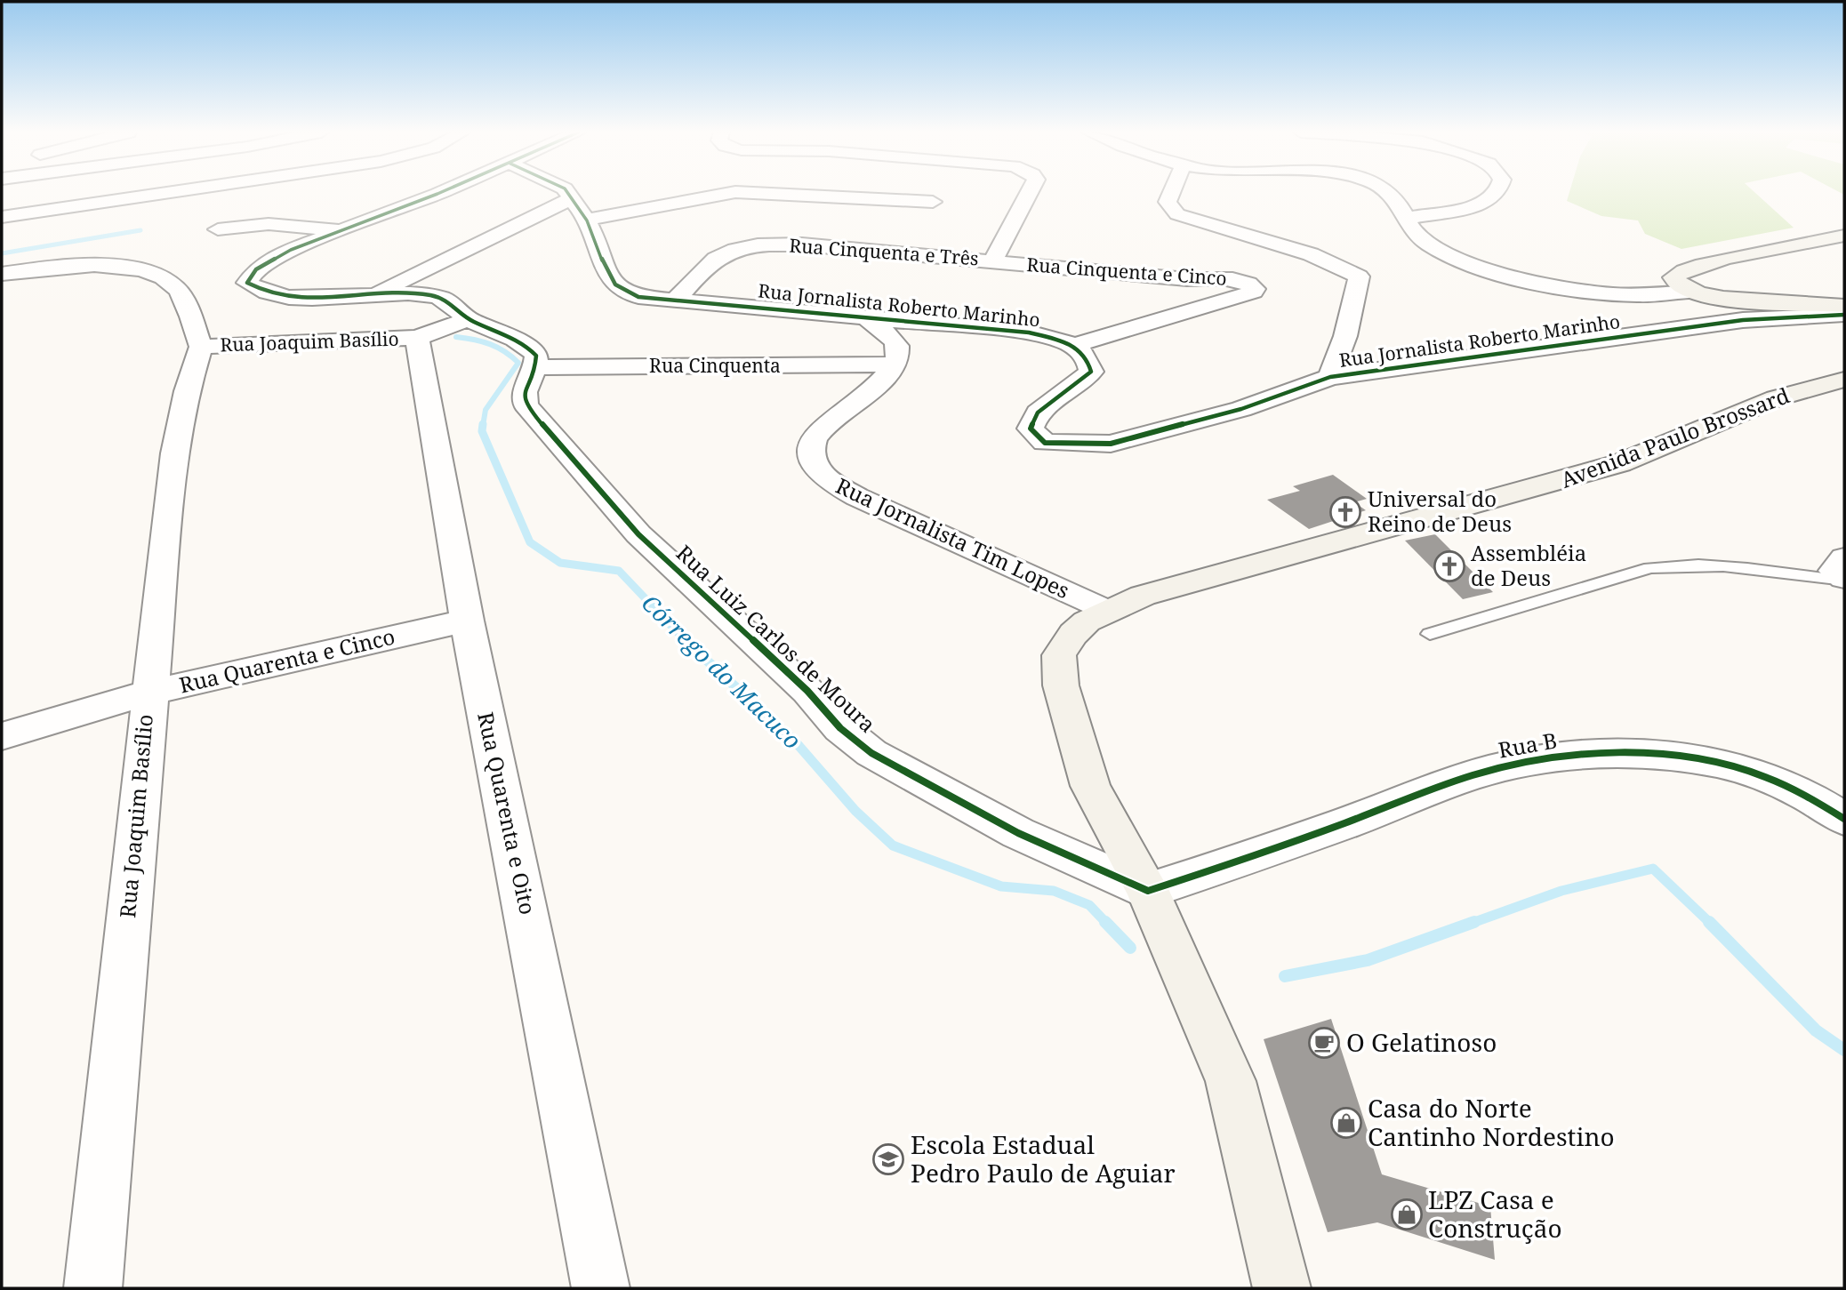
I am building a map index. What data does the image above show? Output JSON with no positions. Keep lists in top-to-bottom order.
{
  "streets": {
    "main road": ["Avenida Paulo Brossard"],
    "street": [
      "Rua Cinquenta e Três",
      "Rua Cinquenta e Cinco",
      "Rua Jornalista Roberto Marinho",
      "Rua Joaquim Basílio",
      "Rua Cinquenta",
      "Rua Jornalista Tim Lopes",
      "Rua Luiz Carlos de Moura",
      "Rua Quarenta e Cinco",
      "Rua B",
      "Rua Quarenta e Oito"
    ]
  },
  "crossings": [
    ["Rua Cinquenta e Três", "Rua Cinquenta e Cinco"],
    ["Rua Cinquenta e Três", "Rua Jornalista Roberto Marinho"],
    ["Rua Cinquenta e Cinco", "Rua Jornalista Roberto Marinho"],
    ["Rua Joaquim Basílio", "Rua Quarenta e Cinco"],
    ["Rua Joaquim Basílio", "Rua Quarenta e Oito"],
    ["Rua Cinquenta", "Rua Jornalista Tim Lopes"],
    ["Rua Cinquenta", "Rua Luiz Carlos de Moura"],
    ["Avenida Paulo Brossard", "Rua Jornalista Tim Lopes"],
    ["Avenida Paulo Brossard", "Rua Luiz Carlos de Moura"],
    ["Avenida Paulo Brossard", "Rua B"],
    ["Rua Luiz Carlos de Moura", "Rua B"],
    ["Rua Quarenta e Cinco", "Rua Quarenta e Oito"]
  ],
  "water": ["Córrego do Macuco"],
  "places": {
    "church": ["Universal do Reino de Deus", "Assembléia de Deus"],
    "cafe": ["O Gelatinoso"],
    "shop": ["Casa do Norte Cantinho Nordestino", "LPZ Casa e Construção"],
    "school or university": ["Escola Estadual Pedro Paulo de Aguiar"]
  }
}
